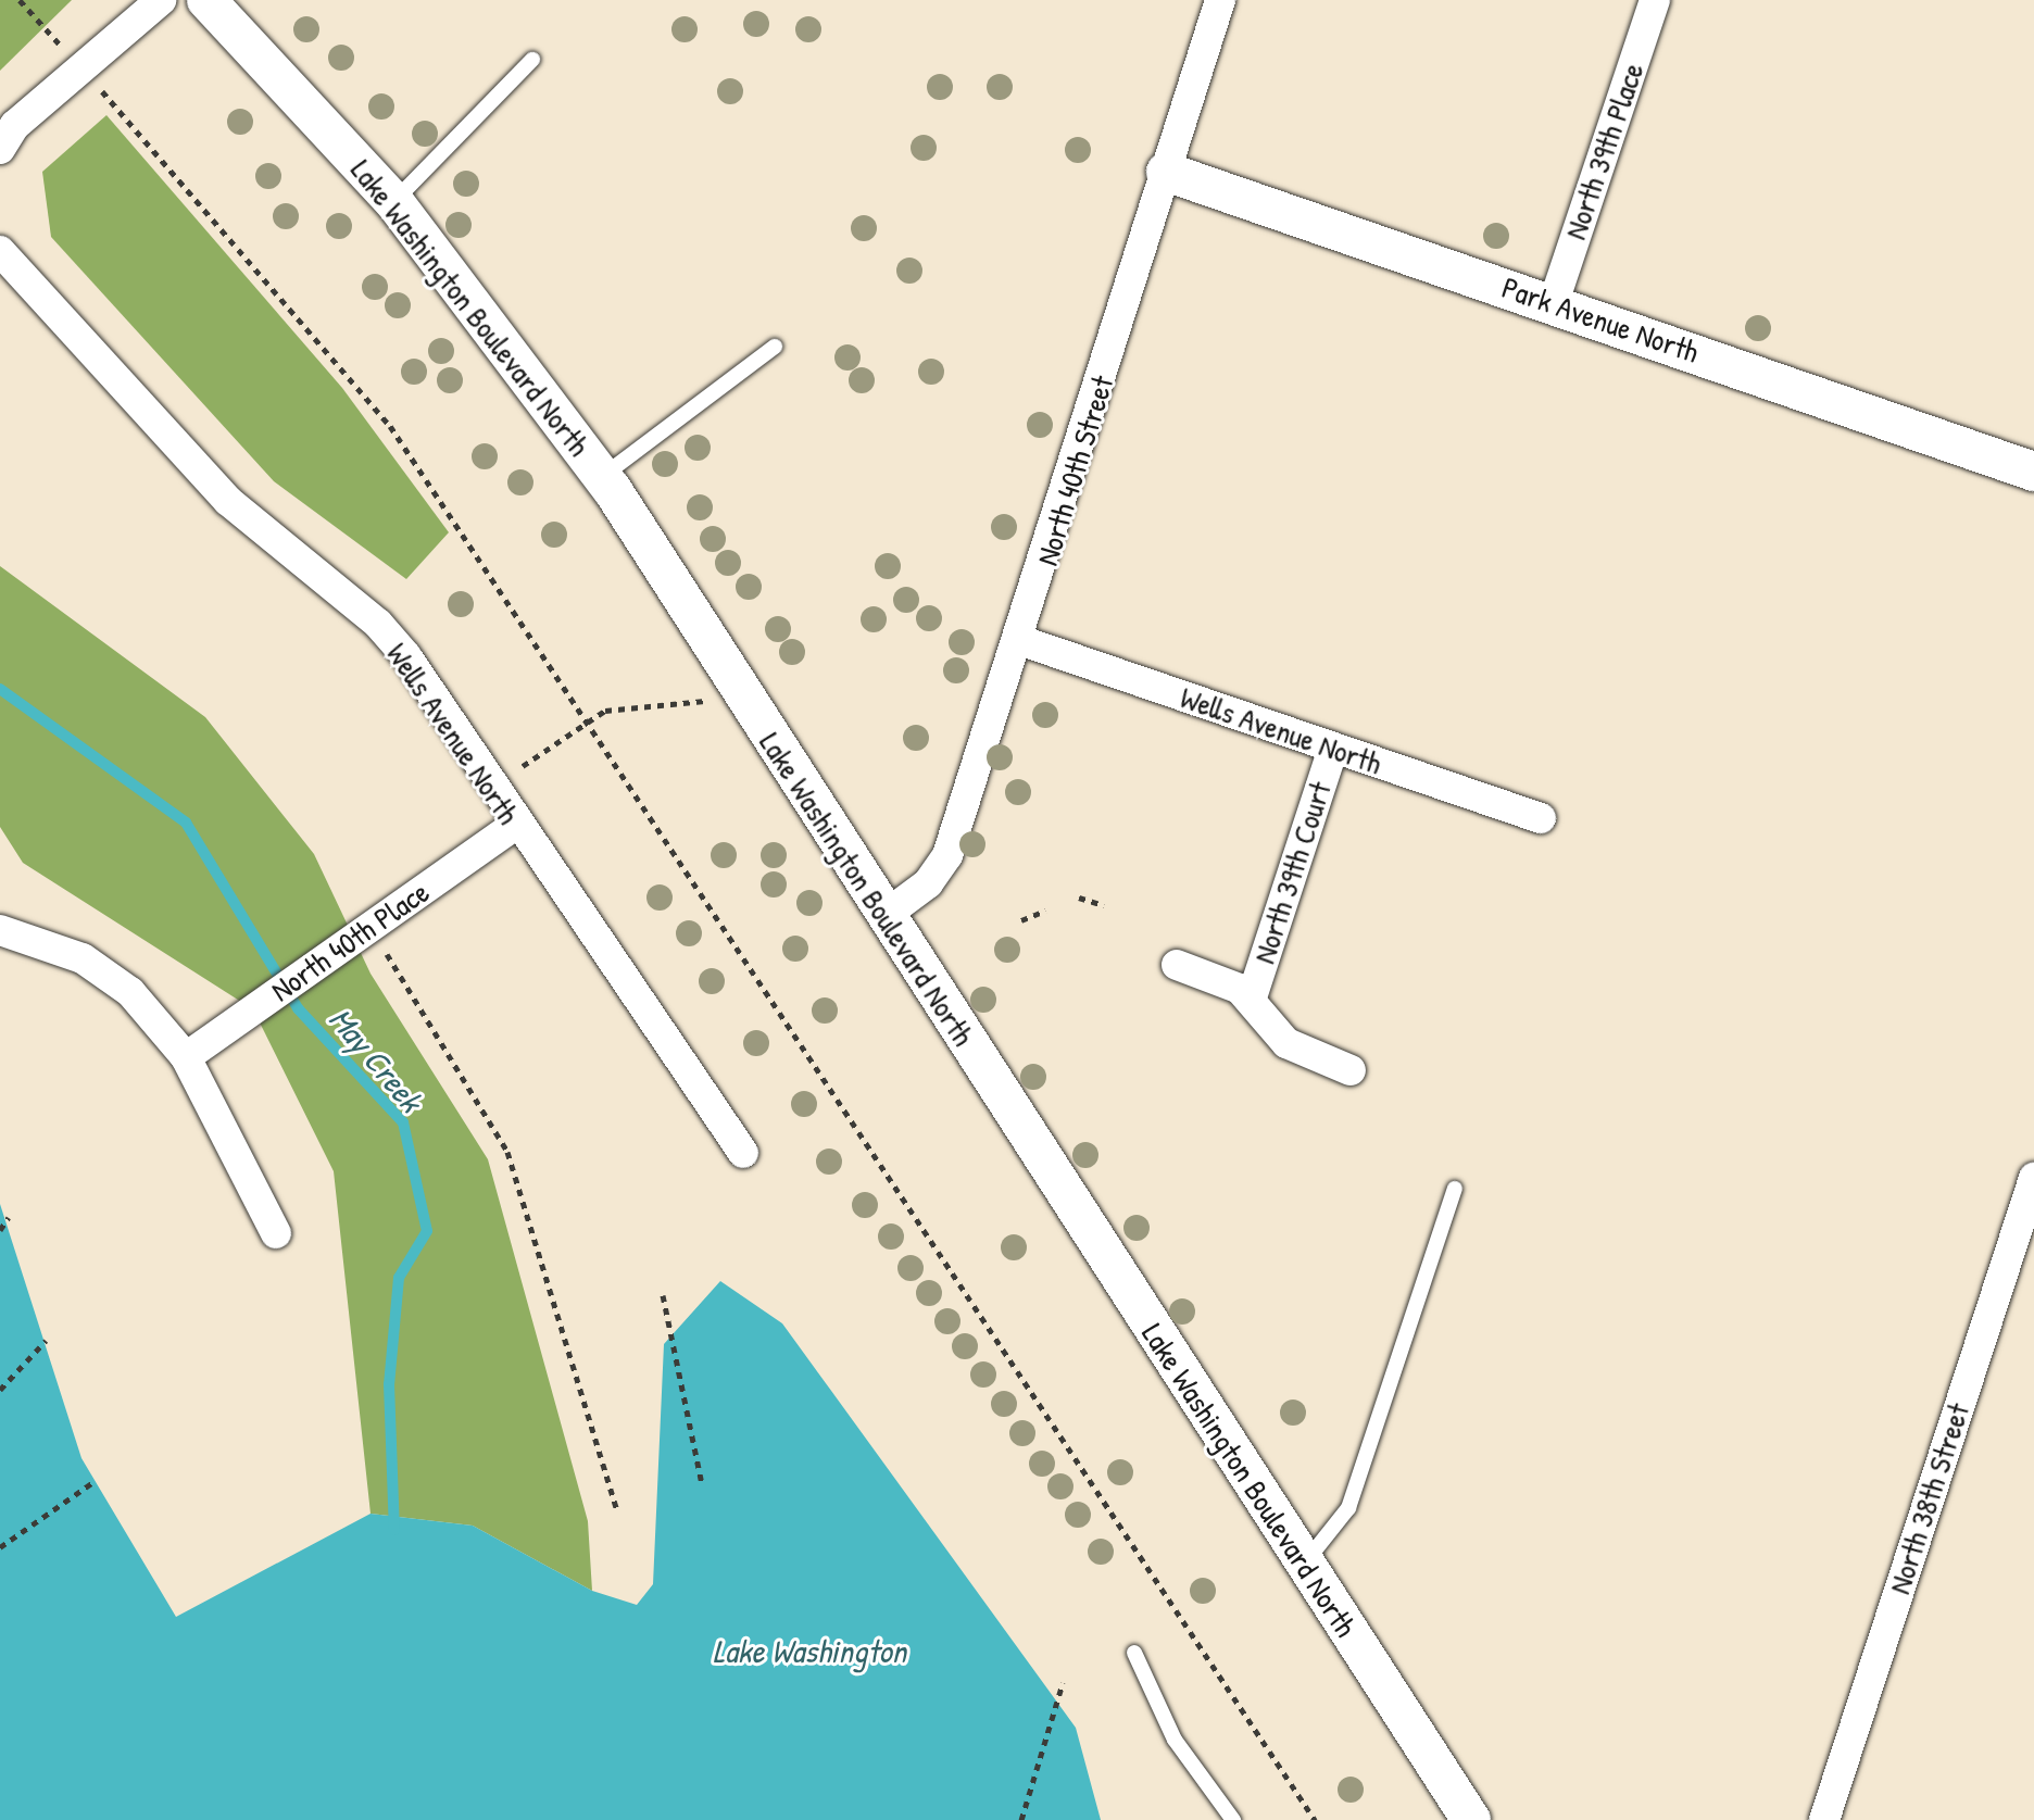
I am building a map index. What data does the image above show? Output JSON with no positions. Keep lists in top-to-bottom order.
{
  "streets": {
    "street": [
      "North 39th Place",
      "Lake Washington Boulevard North",
      "Park Avenue North",
      "North 40th Street",
      "Wells Avenue North",
      "North 39th Court",
      "North 40th Place",
      "North 38th Street"
    ]
  },
  "crossings": [
    ["North 39th Place", "Park Avenue North"],
    ["Lake Washington Boulevard North", "North 40th Street"],
    ["Park Avenue North", "North 40th Street"],
    ["North 40th Street", "Wells Avenue North"],
    ["Wells Avenue North", "North 39th Court"],
    ["Wells Avenue North", "North 40th Place"]
  ],
  "water": ["May Creek", "Lake Washington"]
}
